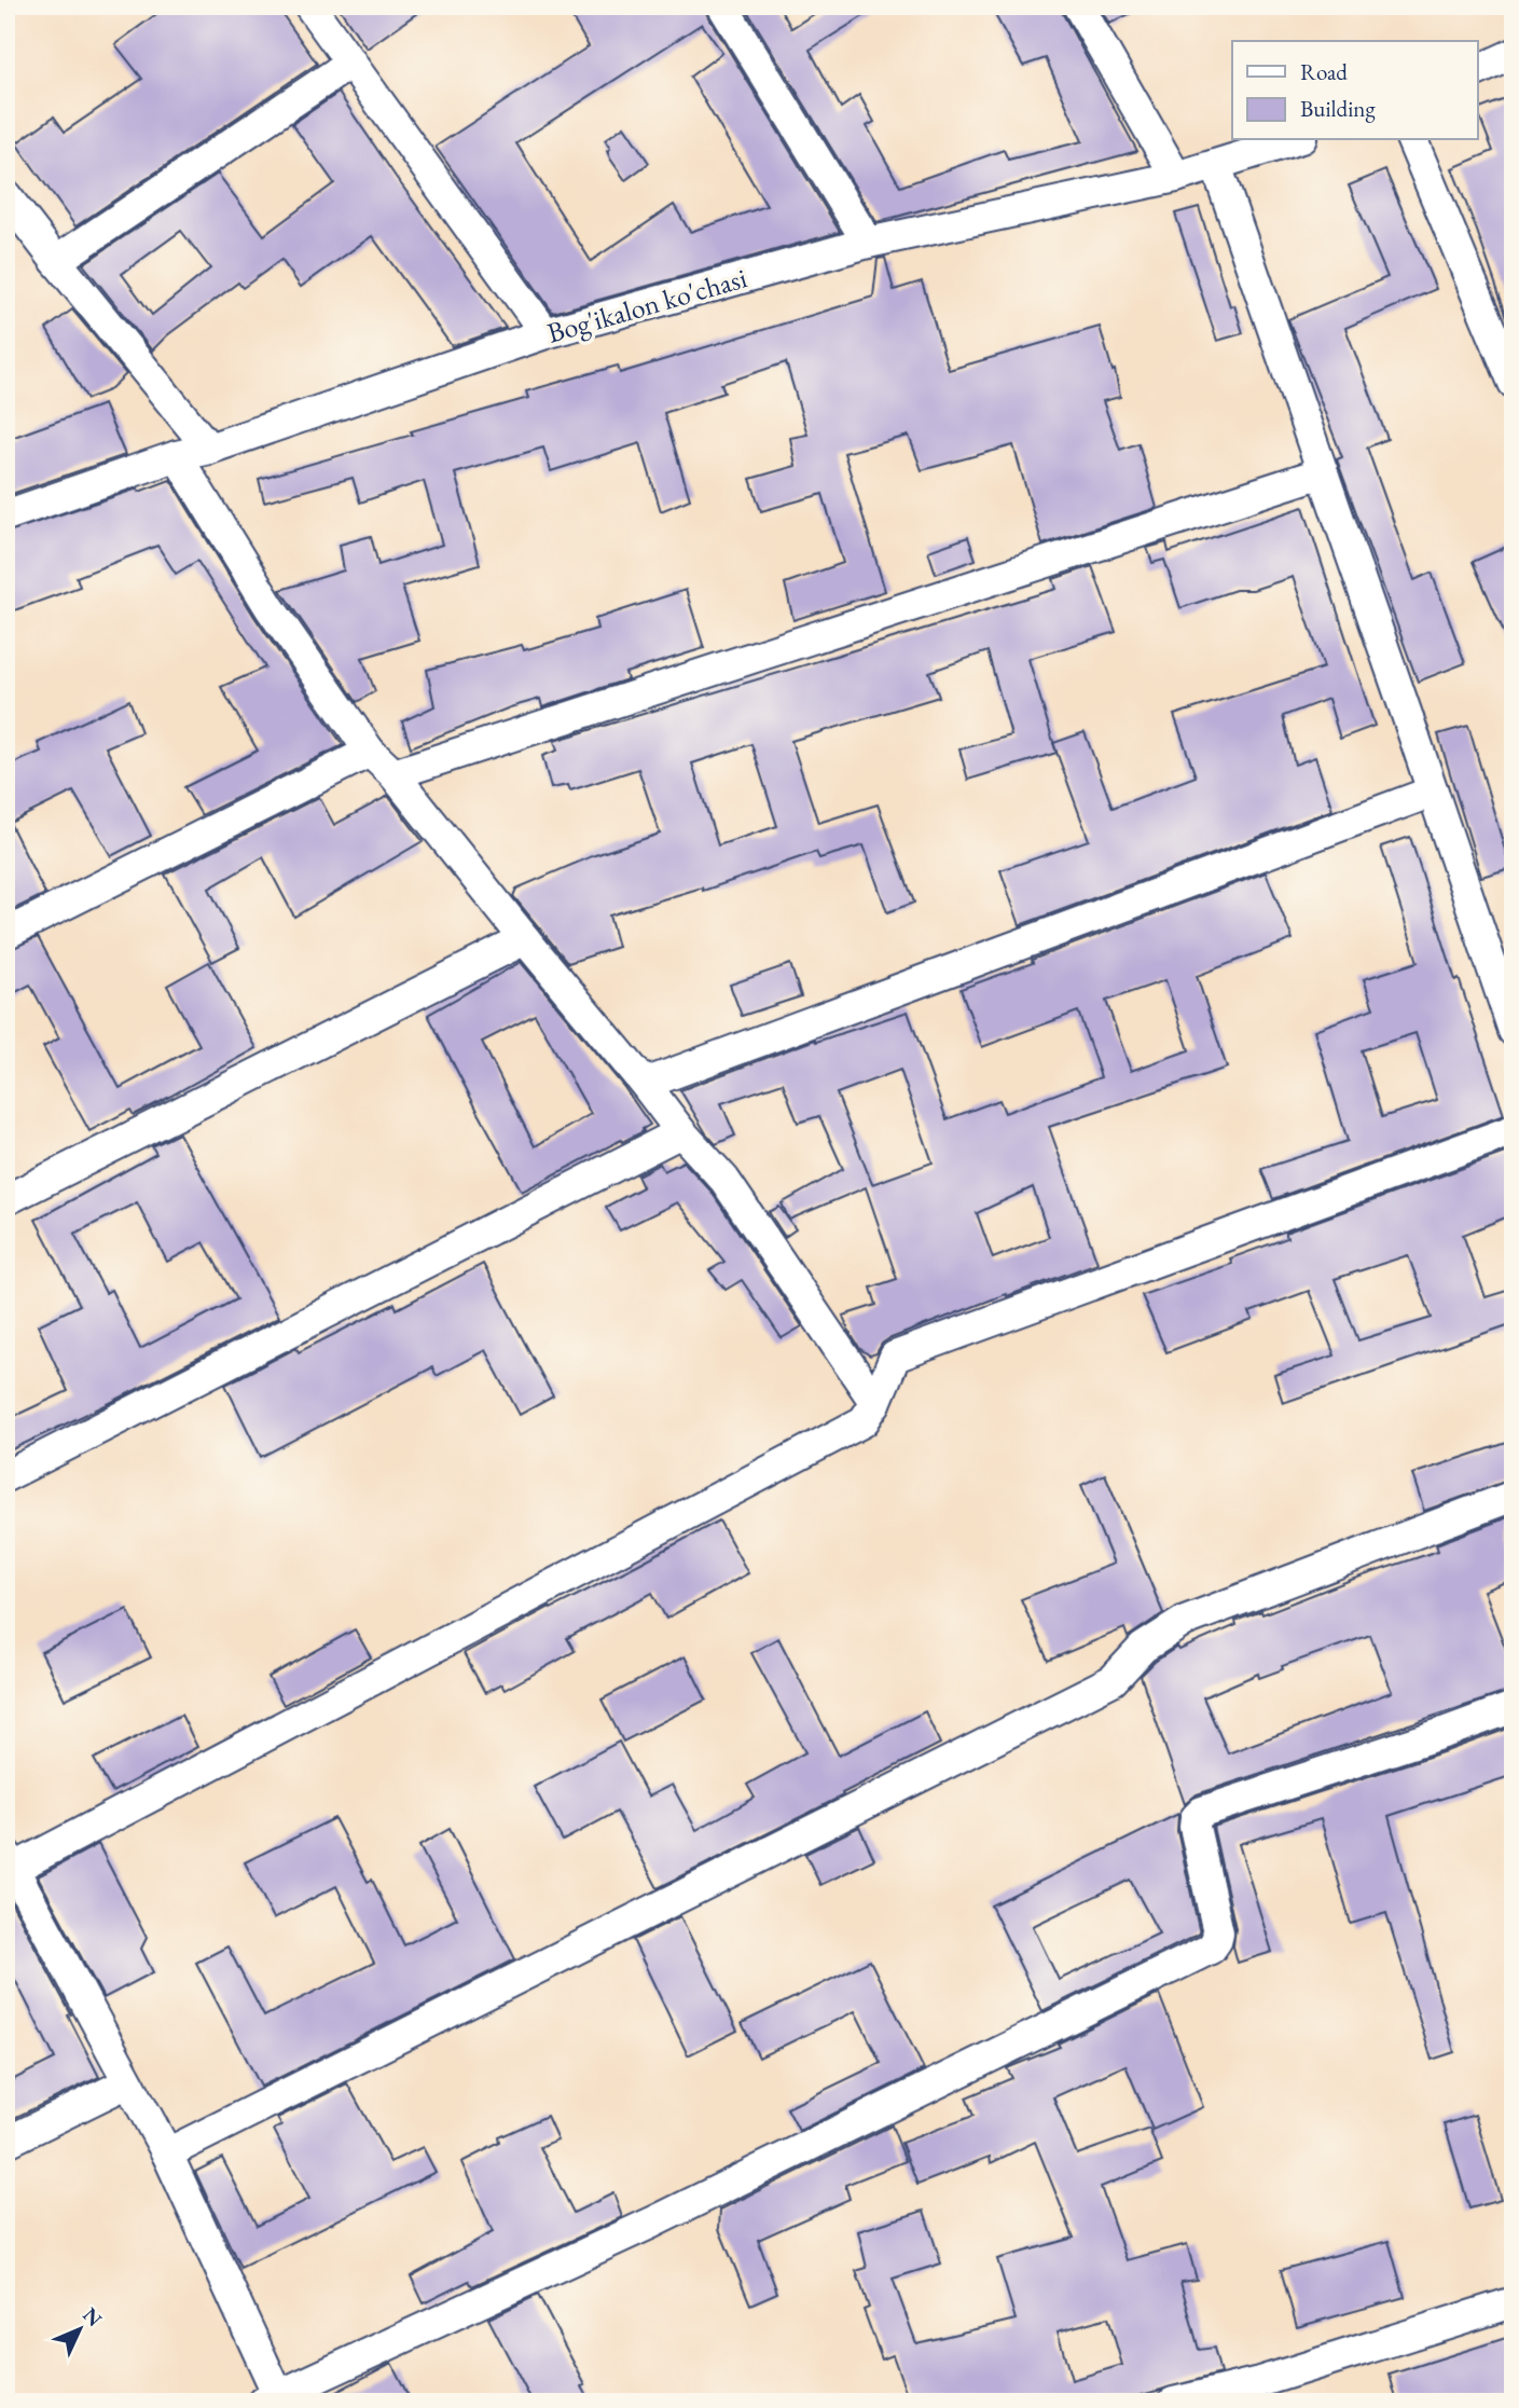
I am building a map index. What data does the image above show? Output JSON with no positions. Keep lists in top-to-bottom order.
{
  "streets": {
    "street": ["Bog'ikalon ko'chasi"]
  },
  "legend": ["Road", "Building"],
  "north": "top right"
}
